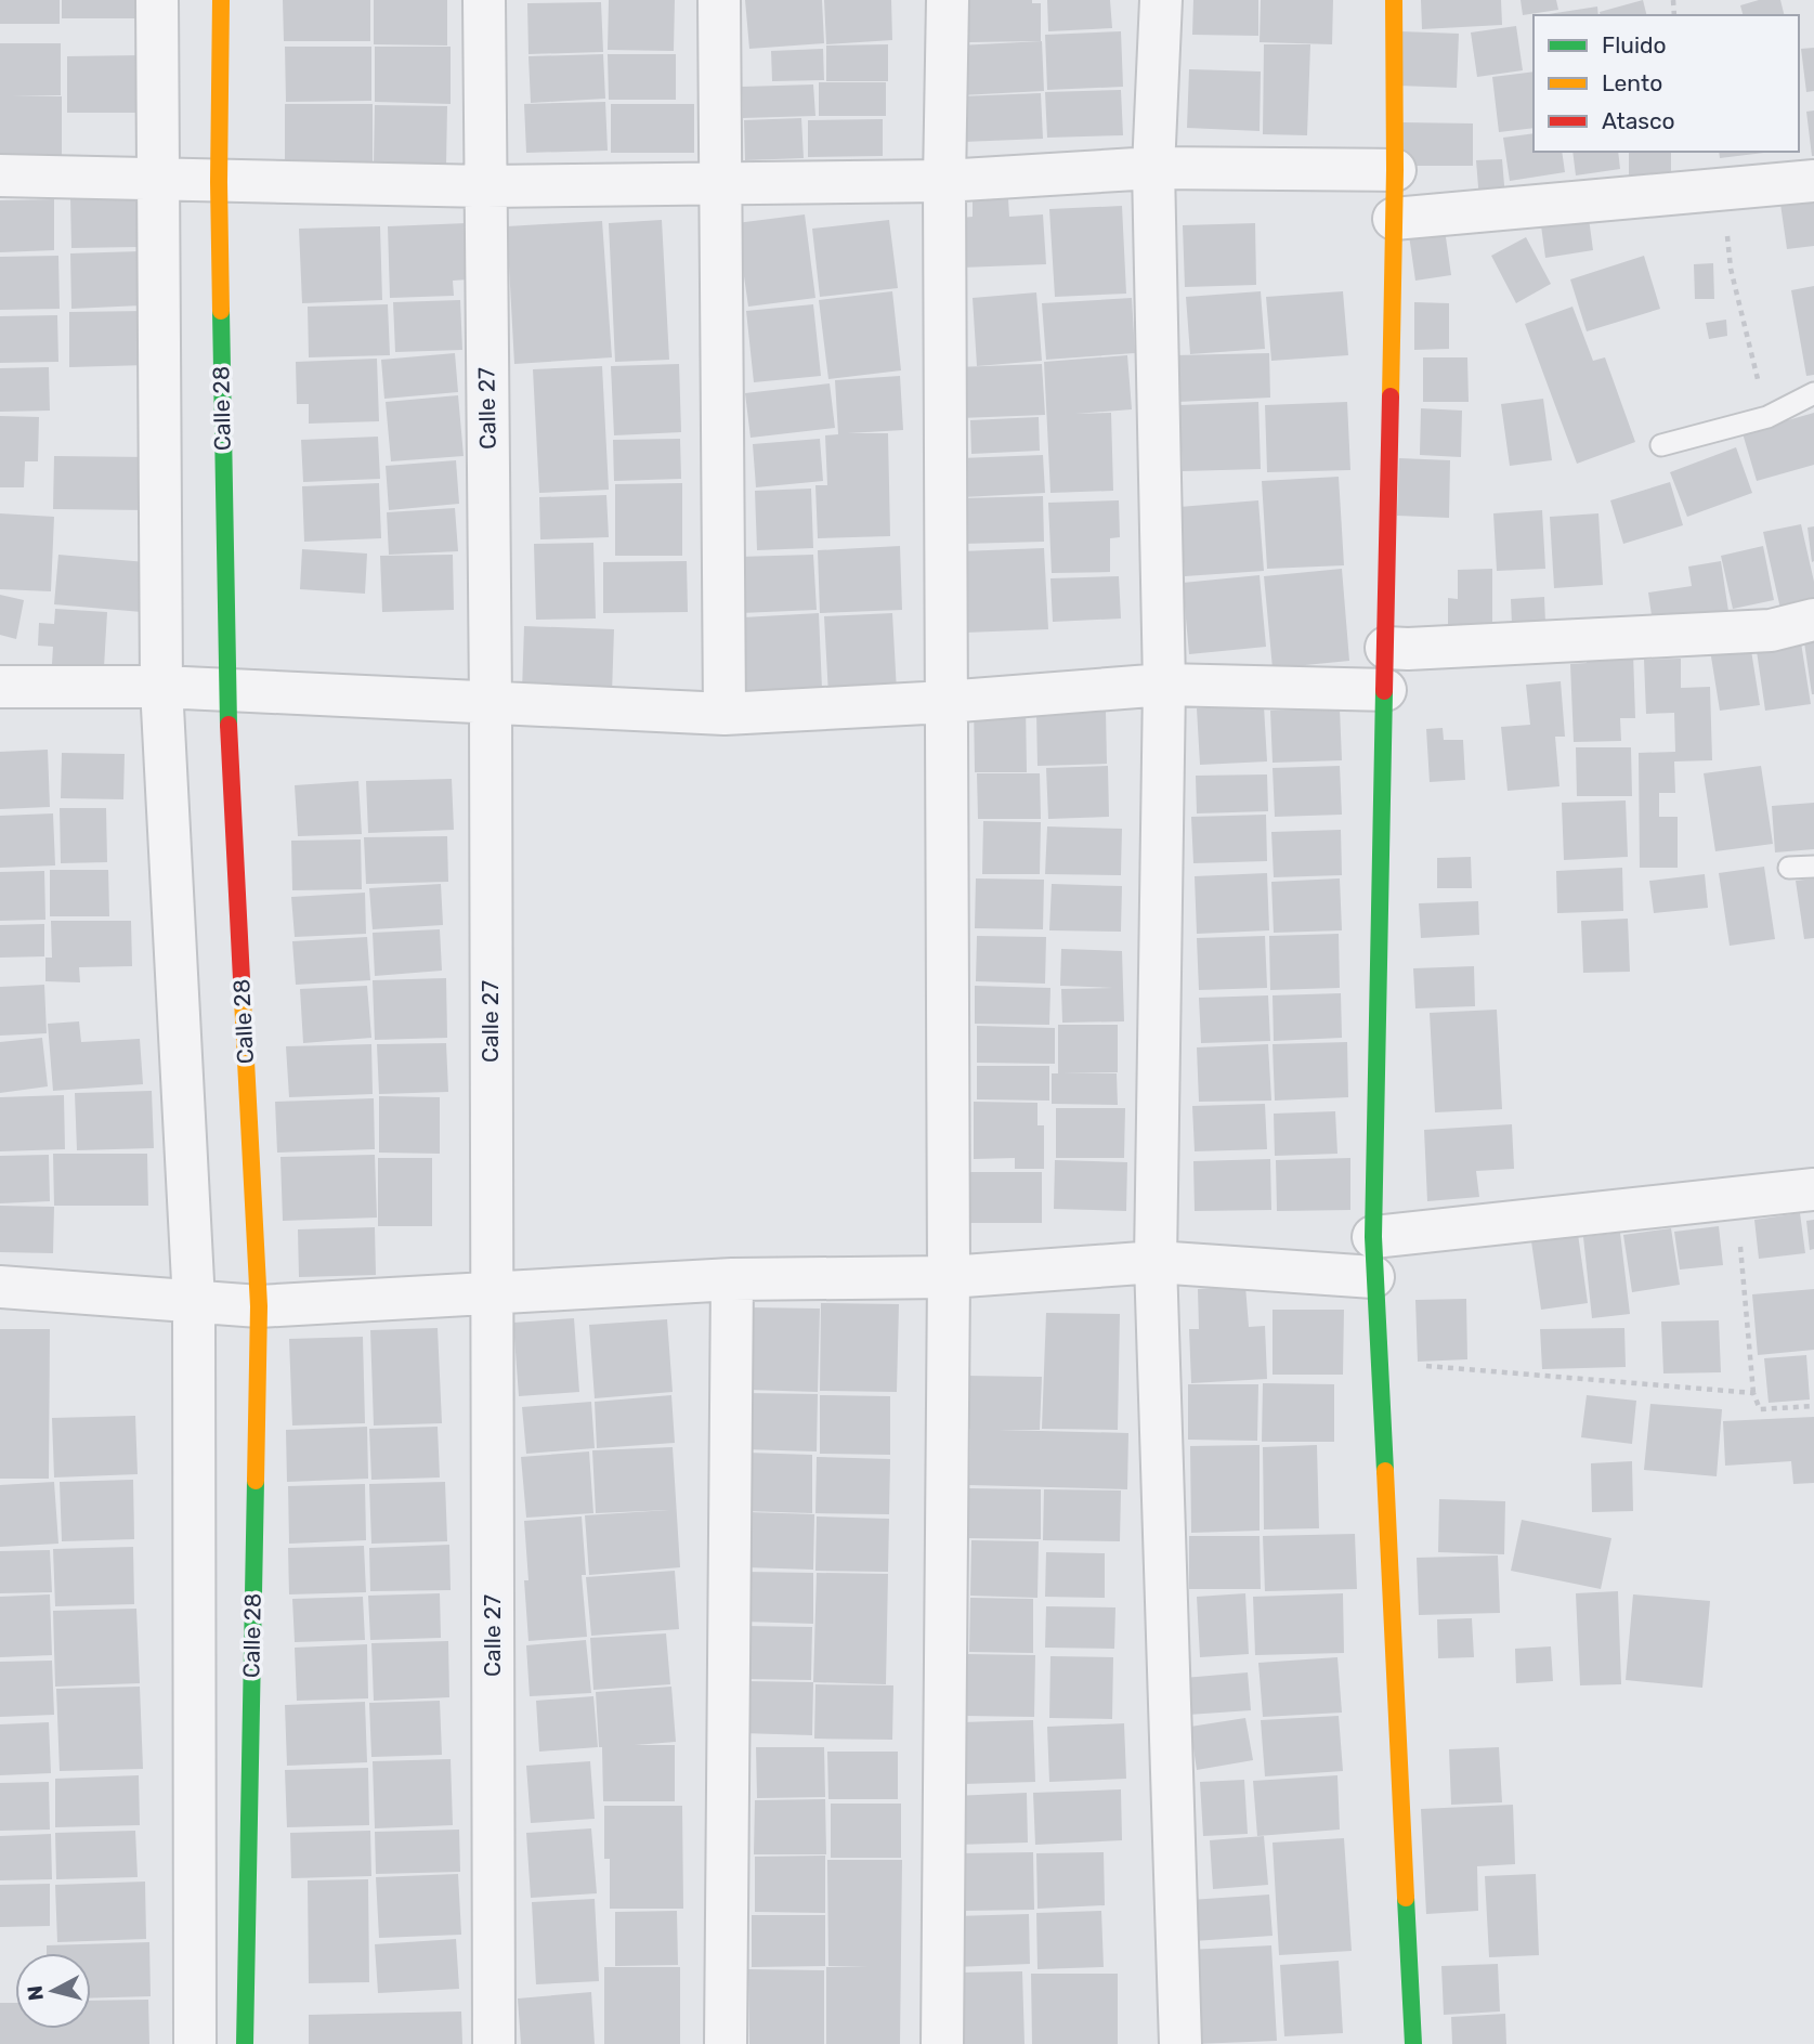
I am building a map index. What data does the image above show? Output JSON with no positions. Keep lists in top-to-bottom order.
{
  "streets": {
    "street": ["Calle 28", "Calle 27"]
  },
  "legend": ["Fluido", "Lento", "Atasco"],
  "north": "left"
}
